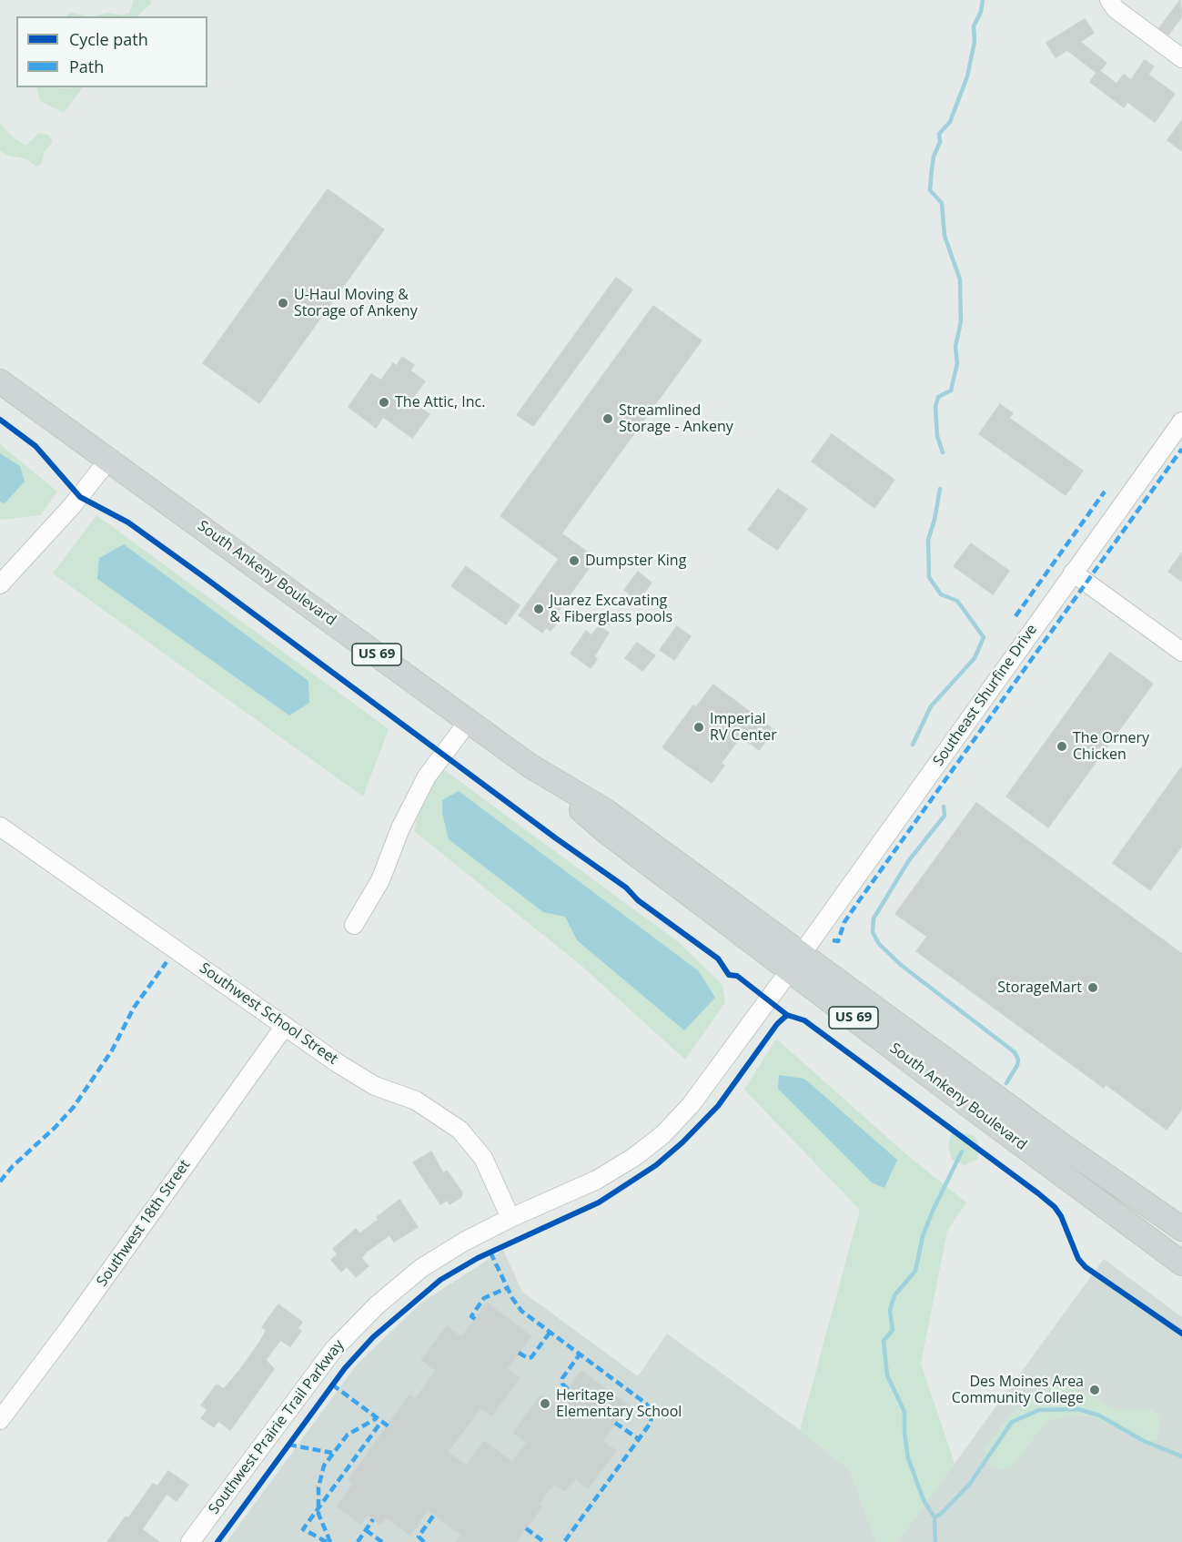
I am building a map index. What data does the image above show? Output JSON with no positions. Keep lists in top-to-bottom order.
{
  "streets": {
    "main road": ["South Ankeny Boulevard", "US 69"],
    "street": [
      "Southeast Shurfine Drive",
      "Southwest School Street",
      "Southwest 18th Street",
      "Southwest Prairie Trail Parkway"
    ]
  },
  "crossings": [
    ["South Ankeny Boulevard", "Southeast Shurfine Drive"],
    ["South Ankeny Boulevard", "Southwest Prairie Trail Parkway"],
    ["Southeast Shurfine Drive", "Southwest Prairie Trail Parkway"],
    ["Southwest School Street", "Southwest 18th Street"],
    ["Southwest School Street", "Southwest Prairie Trail Parkway"]
  ],
  "places": [
    "U-Haul Moving & Storage of Ankeny",
    "The Attic, Inc.",
    "Streamlined Storage - Ankeny",
    "Dumpster King",
    "Juarez Excavating & Fiberglass pools",
    "Imperial RV Center",
    "The Ornery Chicken",
    "StorageMart",
    "Des Moines Area Community College",
    "Heritage Elementary School"
  ],
  "legend": ["Cycle path", "Path"]
}
